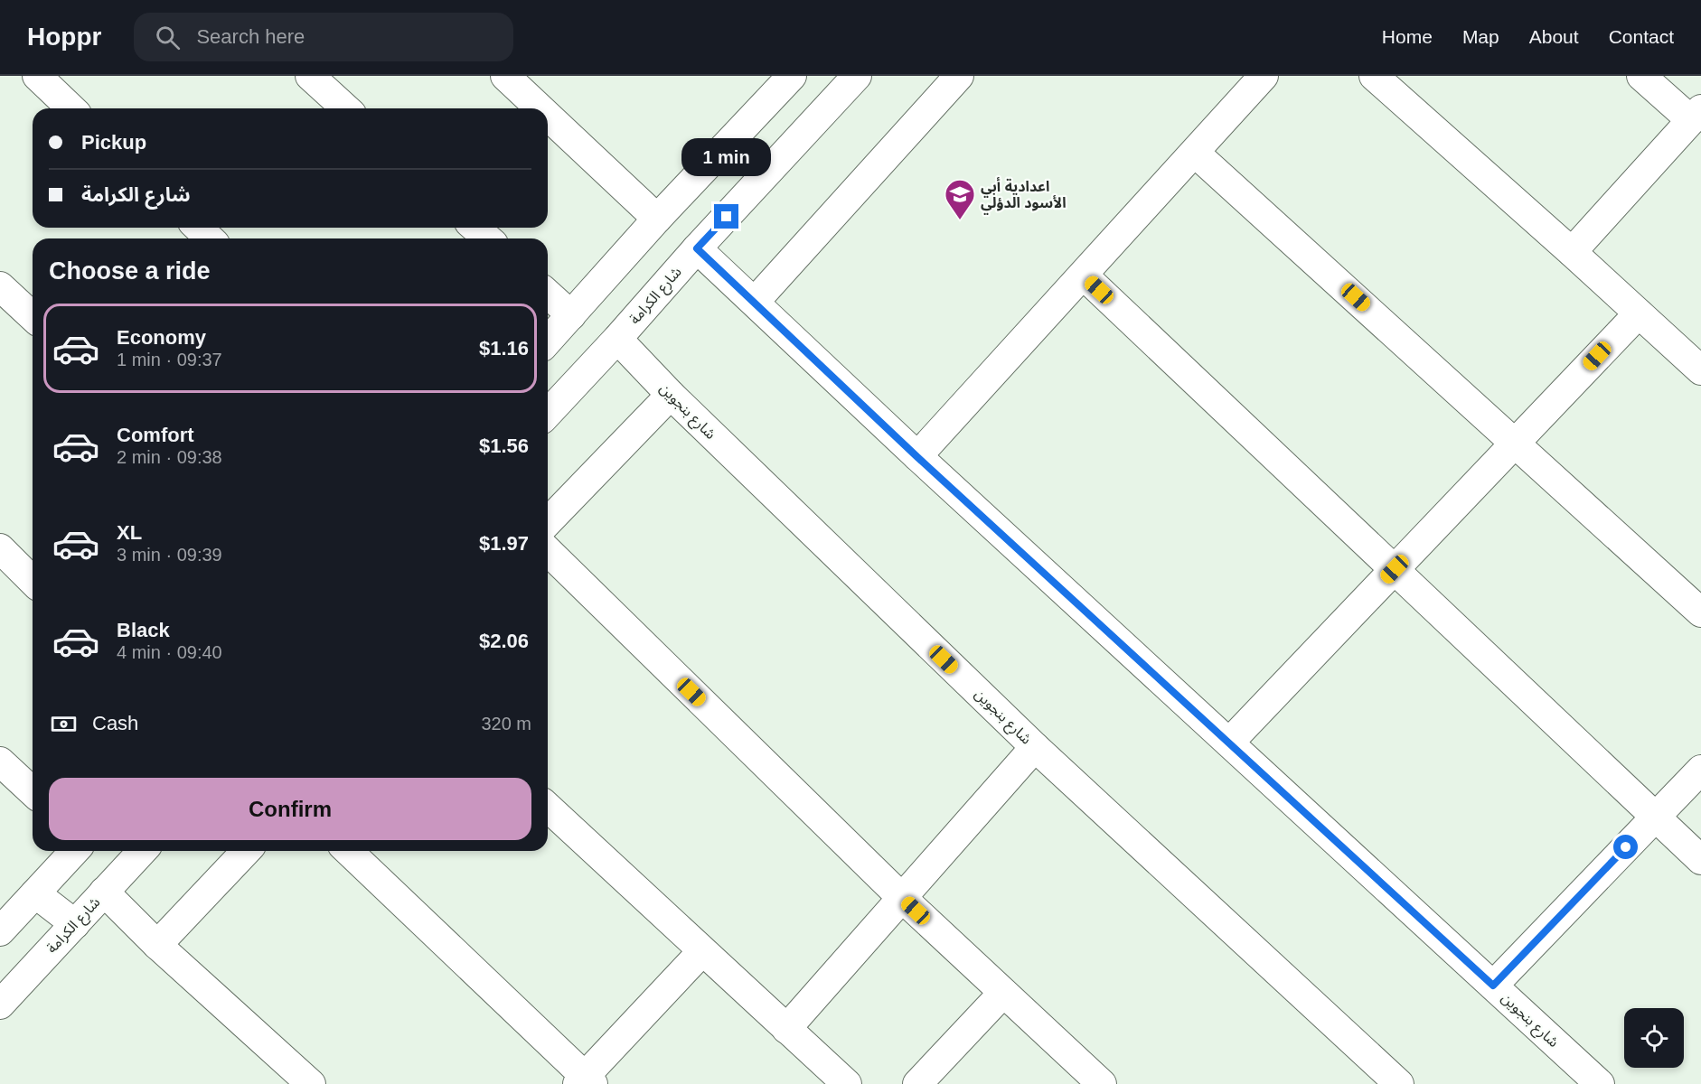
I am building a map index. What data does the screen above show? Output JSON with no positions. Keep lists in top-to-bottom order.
{
  "streets": {
    "street": ["شارع الكرامة", "شارع بنجوين"]
  },
  "crossings": [
    ["شارع الكرامة", "شارع بنجوين"]
  ],
  "places": {
    "school or university": ["اعدادية أبي الأسود الدؤلي"]
  },
  "page": {
    "header": "Hoppr",
    "search": "Search here",
    "nav": [
      "Home",
      "Map",
      "About",
      "Contact"
    ],
    "banner": ["Pickup", "شارع الكرامة"],
    "bubble": "1 min",
    "heading": "Choose a ride",
    "list": [
      {
        "name": "Economy",
        "note": "1 min · 09:37",
        "value": "$1.16"
      },
      {
        "name": "Comfort",
        "note": "2 min · 09:38",
        "value": "$1.56"
      },
      {
        "name": "XL",
        "note": "3 min · 09:39",
        "value": "$1.97"
      },
      {
        "name": "Black",
        "note": "4 min · 09:40",
        "value": "$2.06"
      }
    ],
    "pay": ["Cash", "320 m"],
    "buttons": "Confirm"
  }
}
